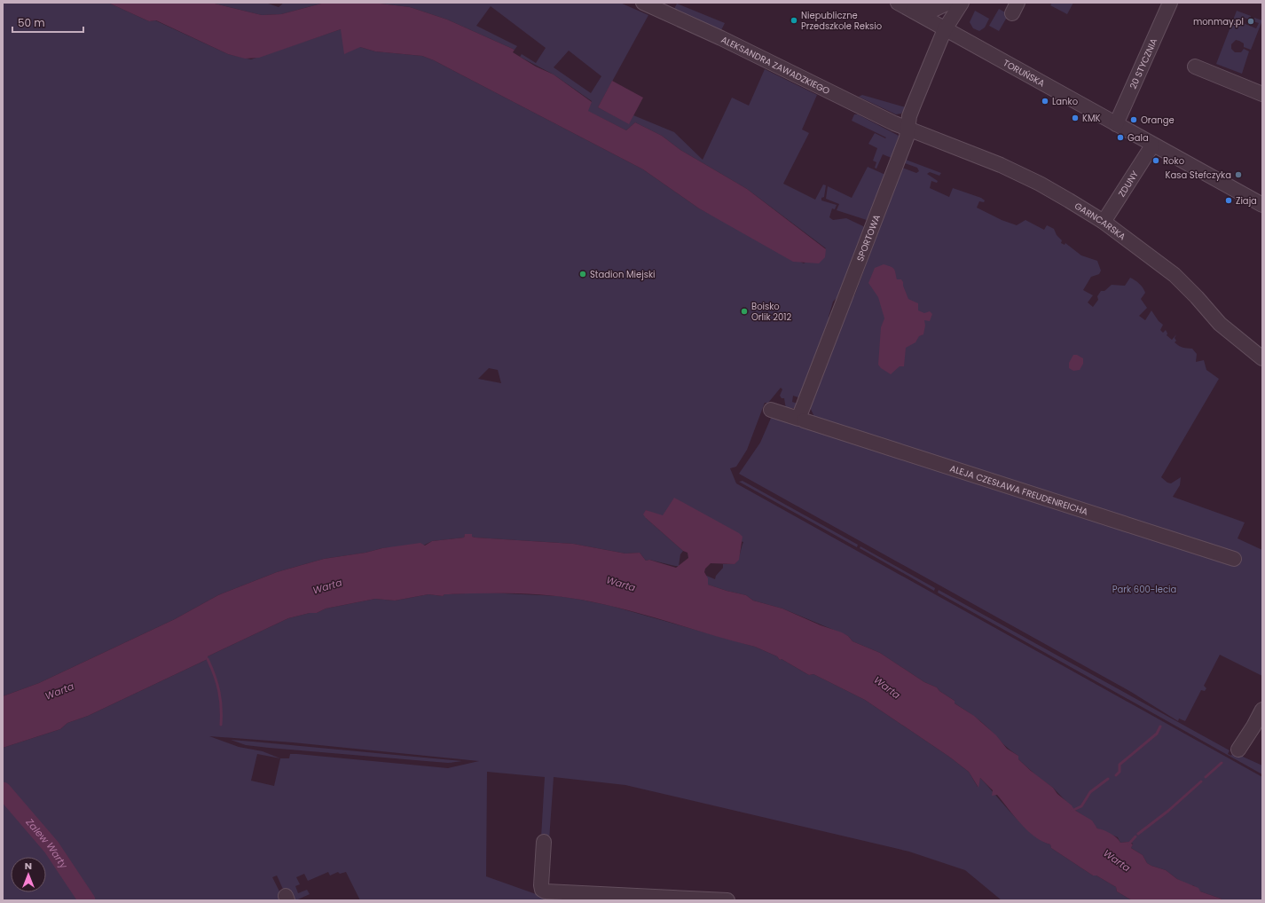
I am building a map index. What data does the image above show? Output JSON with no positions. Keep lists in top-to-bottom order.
{
  "streets": {
    "street": [
      "20 STYCZNIA",
      "ALEKSANDRA ZAWADZKIEGO",
      "TORUŃSKA",
      "ZDUNY",
      "GARNCARSKA",
      "SPORTOWA",
      "ALEJA CZESŁAWA FREUDENREICHA"
    ]
  },
  "crossings": [
    ["20 STYCZNIA", "TORUŃSKA"],
    ["ALEKSANDRA ZAWADZKIEGO", "GARNCARSKA"],
    ["ALEKSANDRA ZAWADZKIEGO", "SPORTOWA"],
    ["TORUŃSKA", "ZDUNY"],
    ["TORUŃSKA", "SPORTOWA"],
    ["ZDUNY", "GARNCARSKA"],
    ["GARNCARSKA", "SPORTOWA"]
  ],
  "water": ["Warta", "Zalew Warty"],
  "parks": ["Park 600-lecia"],
  "places": [
    "Niepubliczne Przedszkole Reksio",
    "monmay.pl",
    "Lanko",
    "KMK",
    "Orange",
    "Gala",
    "Roko",
    "Kasa Stefczyka",
    "Ziaja",
    "Stadion Miejski",
    "Boisko Orlik 2012"
  ],
  "scale_bar": "50 m",
  "north": "top"
}
